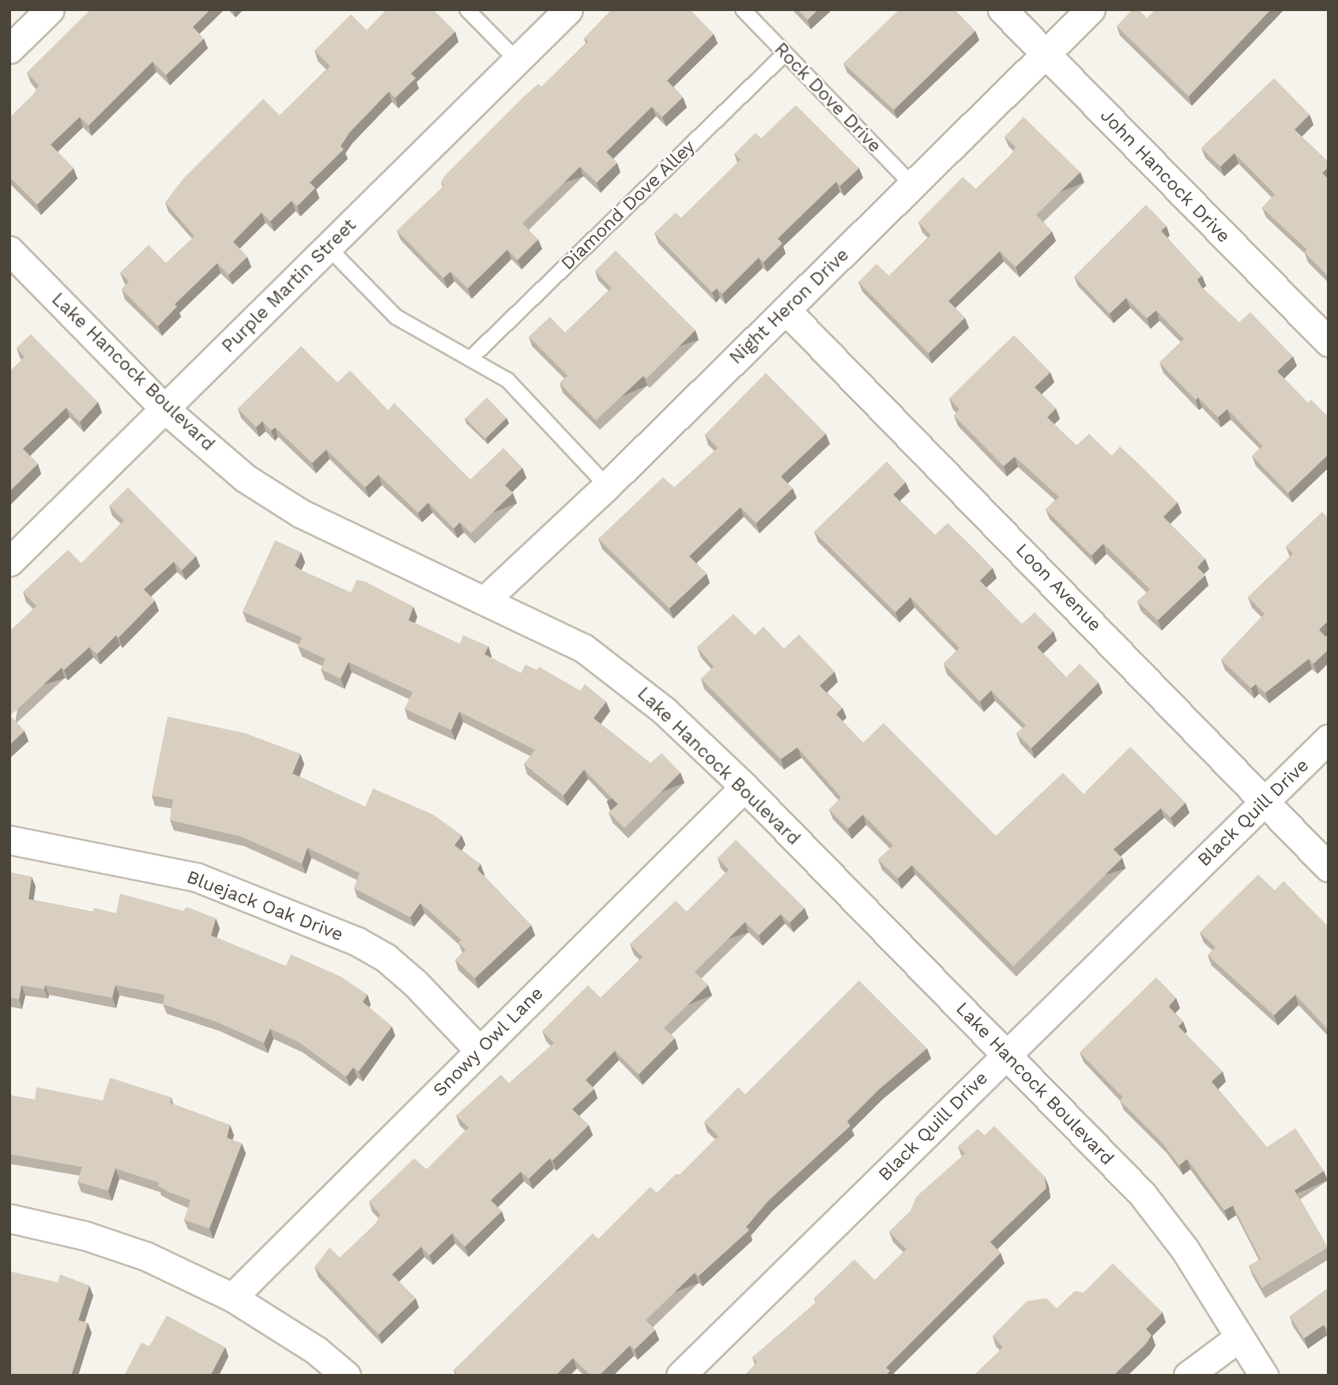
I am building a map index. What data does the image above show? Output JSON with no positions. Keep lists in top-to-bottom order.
{
  "streets": {
    "street": [
      "John Hancock Drive",
      "Purple Martin Street",
      "Night Heron Drive",
      "Lake Hancock Boulevard",
      "Loon Avenue",
      "Black Quill Drive",
      "Bluejack Oak Drive",
      "Snowy Owl Lane"
    ],
    "lane": ["Rock Dove Drive", "Diamond Dove Alley"]
  },
  "crossings": [
    ["Rock Dove Drive", "Diamond Dove Alley"],
    ["Rock Dove Drive", "Night Heron Drive"],
    ["John Hancock Drive", "Night Heron Drive"],
    ["Purple Martin Street", "Lake Hancock Boulevard"],
    ["Night Heron Drive", "Lake Hancock Boulevard"],
    ["Night Heron Drive", "Loon Avenue"],
    ["Lake Hancock Boulevard", "Black Quill Drive"],
    ["Lake Hancock Boulevard", "Snowy Owl Lane"],
    ["Loon Avenue", "Black Quill Drive"],
    ["Bluejack Oak Drive", "Snowy Owl Lane"]
  ]
}
